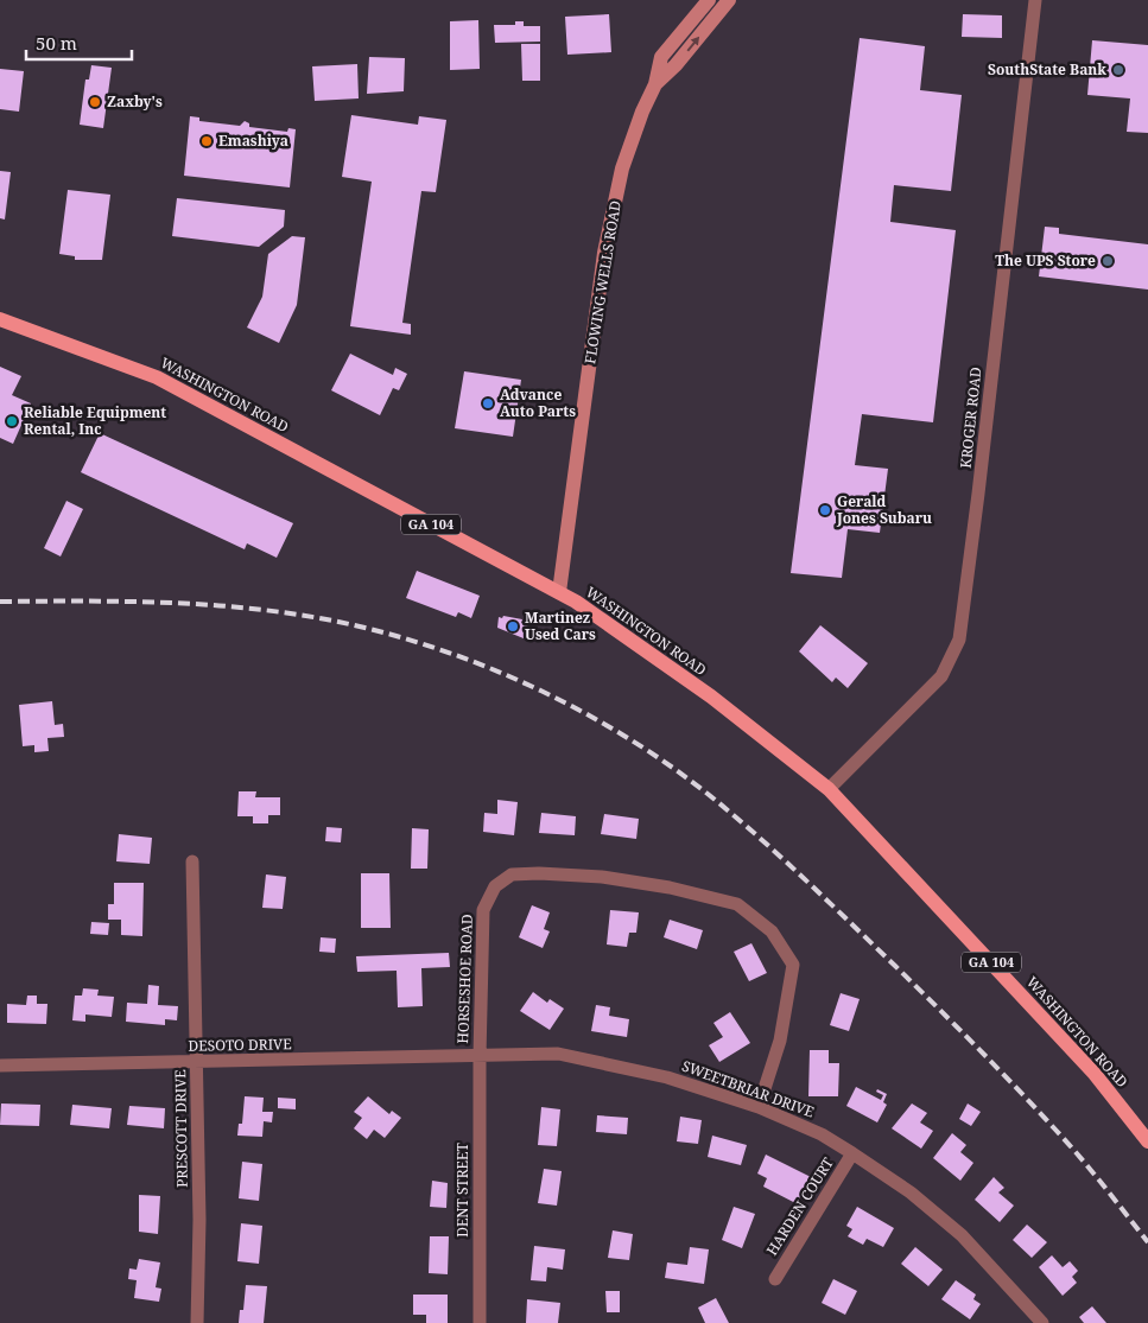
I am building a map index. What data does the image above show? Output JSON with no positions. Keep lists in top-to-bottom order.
{
  "streets": {
    "main road": ["FLOWING WELLS ROAD", "WASHINGTON ROAD", "GA 104"],
    "street": [
      "KROGER ROAD",
      "HORSESHOE ROAD",
      "DESOTO DRIVE",
      "SWEETBRIAR DRIVE",
      "PRESCOTT DRIVE",
      "DENT STREET",
      "HARDEN COURT"
    ]
  },
  "crossings": [
    ["FLOWING WELLS ROAD", "WASHINGTON ROAD"],
    ["WASHINGTON ROAD", "KROGER ROAD"],
    ["HORSESHOE ROAD", "DESOTO DRIVE"],
    ["HORSESHOE ROAD", "SWEETBRIAR DRIVE"],
    ["HORSESHOE ROAD", "DENT STREET"],
    ["DESOTO DRIVE", "SWEETBRIAR DRIVE"],
    ["DESOTO DRIVE", "PRESCOTT DRIVE"],
    ["DESOTO DRIVE", "DENT STREET"],
    ["SWEETBRIAR DRIVE", "DENT STREET"],
    ["SWEETBRIAR DRIVE", "HARDEN COURT"]
  ],
  "places": [
    "SouthState Bank",
    "Zaxby's",
    "Emashiya",
    "The UPS Store",
    "Advance Auto Parts",
    "Reliable Equipment Rental, Inc",
    "Gerald Jones Subaru",
    "Martinez Used Cars"
  ],
  "scale_bar": "50 m"
}
